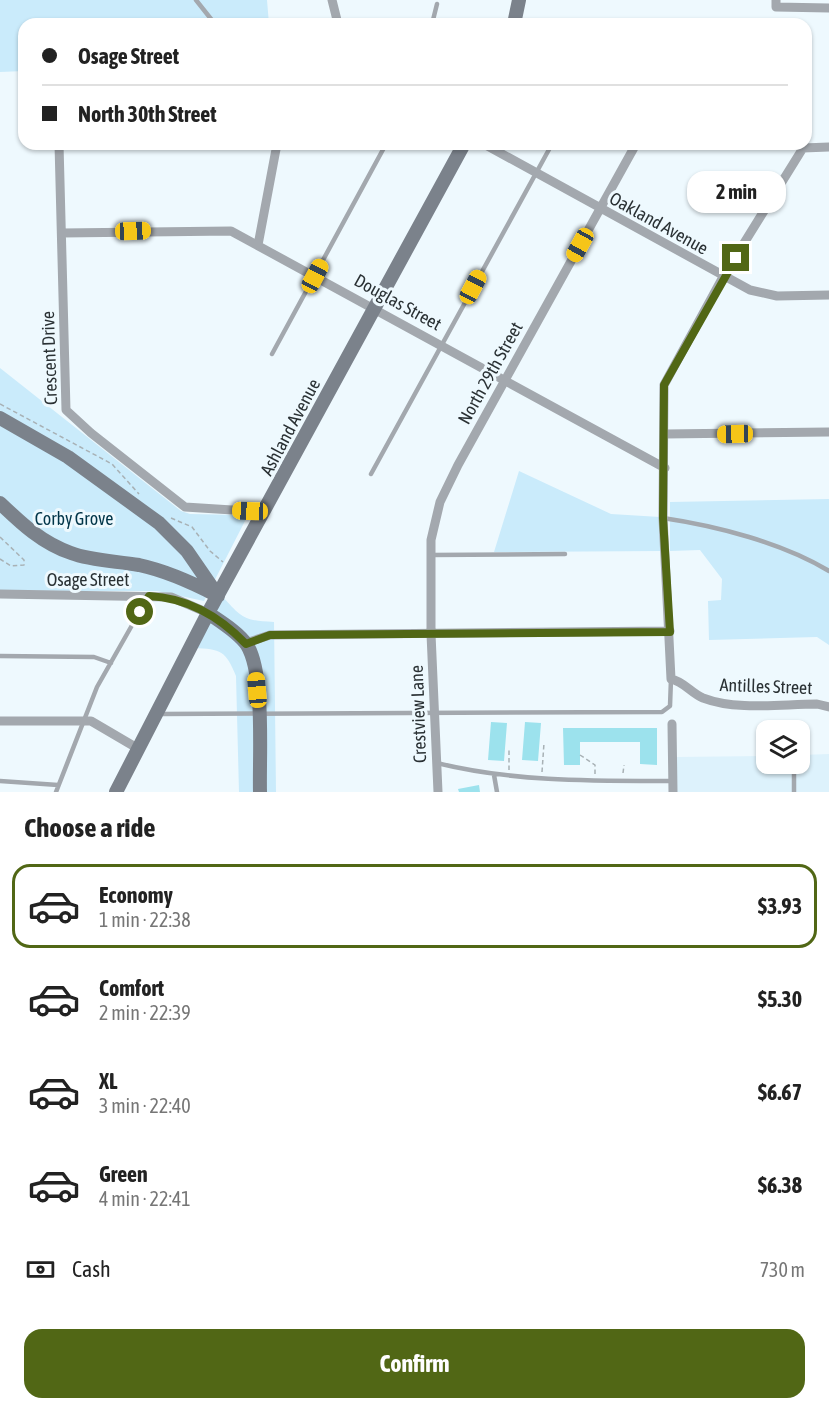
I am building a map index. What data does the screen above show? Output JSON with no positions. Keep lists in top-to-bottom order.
{
  "streets": {
    "street": [
      "Oakland Avenue",
      "Douglas Street",
      "Crescent Drive",
      "North 29th Street",
      "Ashland Avenue",
      "Osage Street",
      "Antilles Street",
      "Crestview Lane"
    ]
  },
  "crossings": [
    ["Oakland Avenue", "North 29th Street"],
    ["Douglas Street", "Crescent Drive"],
    ["Douglas Street", "North 29th Street"],
    ["Douglas Street", "Ashland Avenue"],
    ["Crescent Drive", "Ashland Avenue"],
    ["North 29th Street", "Crestview Lane"],
    ["Ashland Avenue", "Osage Street"]
  ],
  "parks": ["Corby Grove"],
  "page": {
    "banner": ["Osage Street", "North 30th Street"],
    "bubble": "2 min",
    "heading": "Choose a ride",
    "list": [
      {
        "name": "Economy",
        "note": "1 min · 22:38",
        "value": "$3.93"
      },
      {
        "name": "Comfort",
        "note": "2 min · 22:39",
        "value": "$5.30"
      },
      {
        "name": "XL",
        "note": "3 min · 22:40",
        "value": "$6.67"
      },
      {
        "name": "Green",
        "note": "4 min · 22:41",
        "value": "$6.38"
      }
    ],
    "pay": ["Cash", "730 m"],
    "buttons": "Confirm"
  }
}
